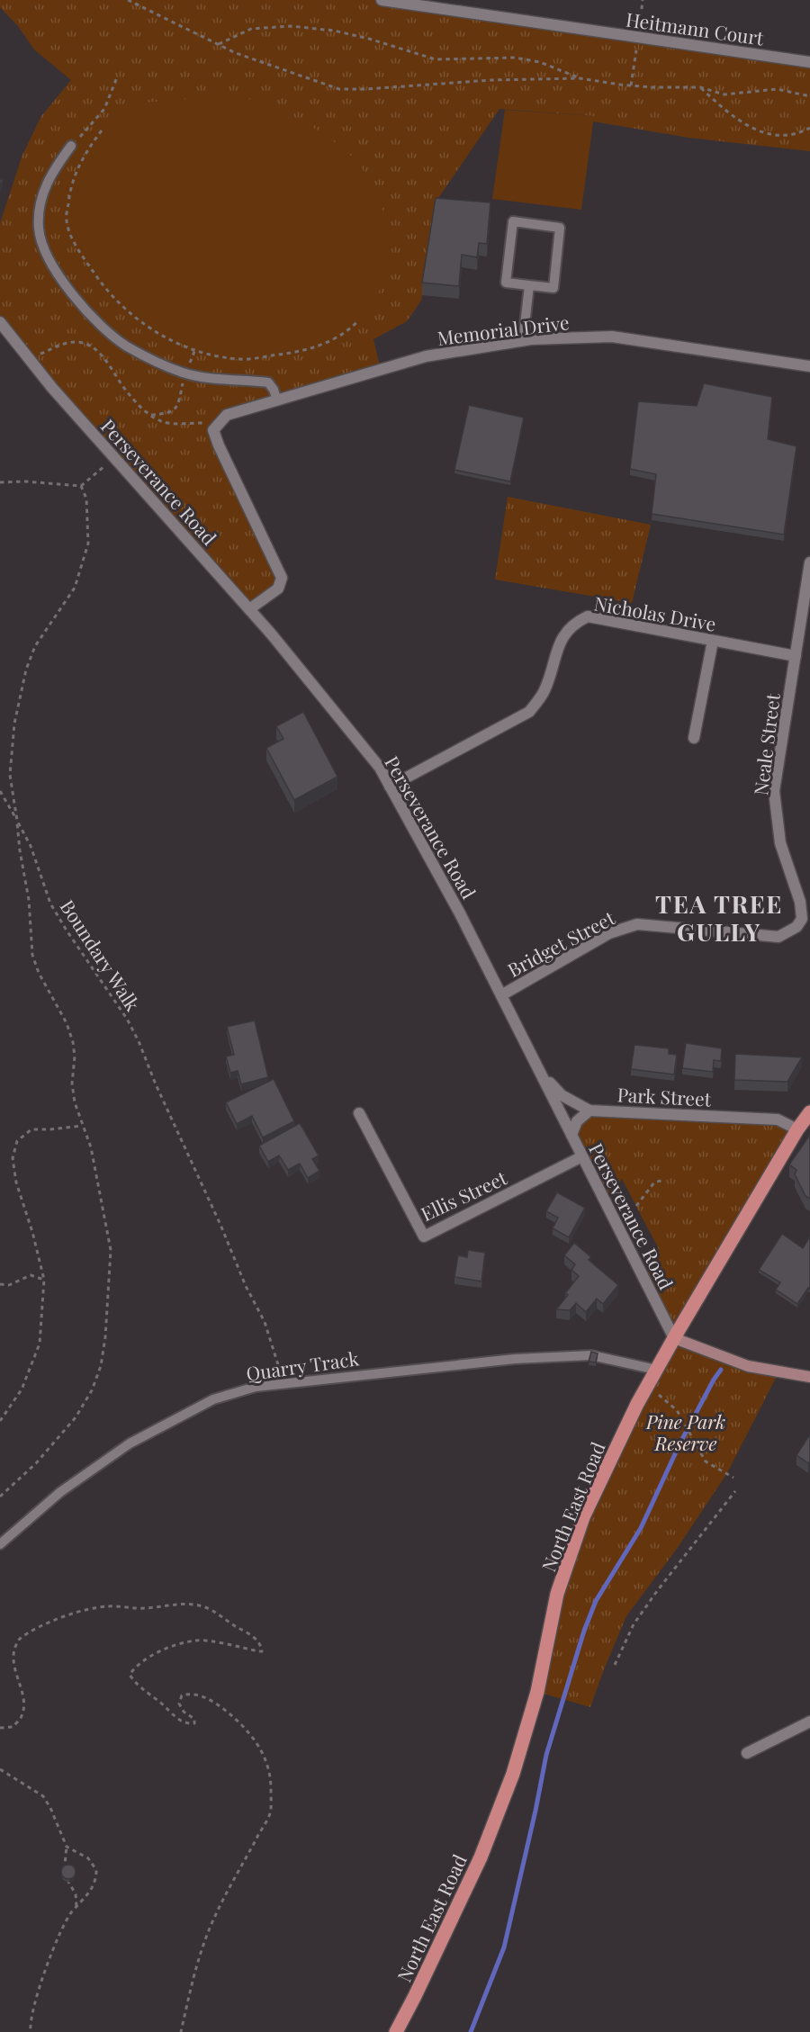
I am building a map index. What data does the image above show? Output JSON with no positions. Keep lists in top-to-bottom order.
{
  "streets": {
    "main road": ["North East Road"],
    "street": [
      "Heitmann Court",
      "Memorial Drive",
      "Perseverance Road",
      "Nicholas Drive",
      "Neale Street",
      "Bridget Street",
      "Park Street",
      "Ellis Street"
    ],
    "lane": ["Quarry Track"],
    "path": ["Boundary Walk"]
  },
  "crossings": [
    ["Perseverance Road", "Nicholas Drive"],
    ["Perseverance Road", "Bridget Street"],
    ["Perseverance Road", "Park Street"],
    ["Perseverance Road", "Ellis Street"],
    ["Perseverance Road", "North East Road"],
    ["Nicholas Drive", "Neale Street"],
    ["Neale Street", "Bridget Street"],
    ["Boundary Walk", "Quarry Track"],
    ["Park Street", "North East Road"],
    ["Quarry Track", "North East Road"]
  ],
  "districts": ["TEA TREE GULLY"],
  "parks": ["Pine Park Reserve"]
}
